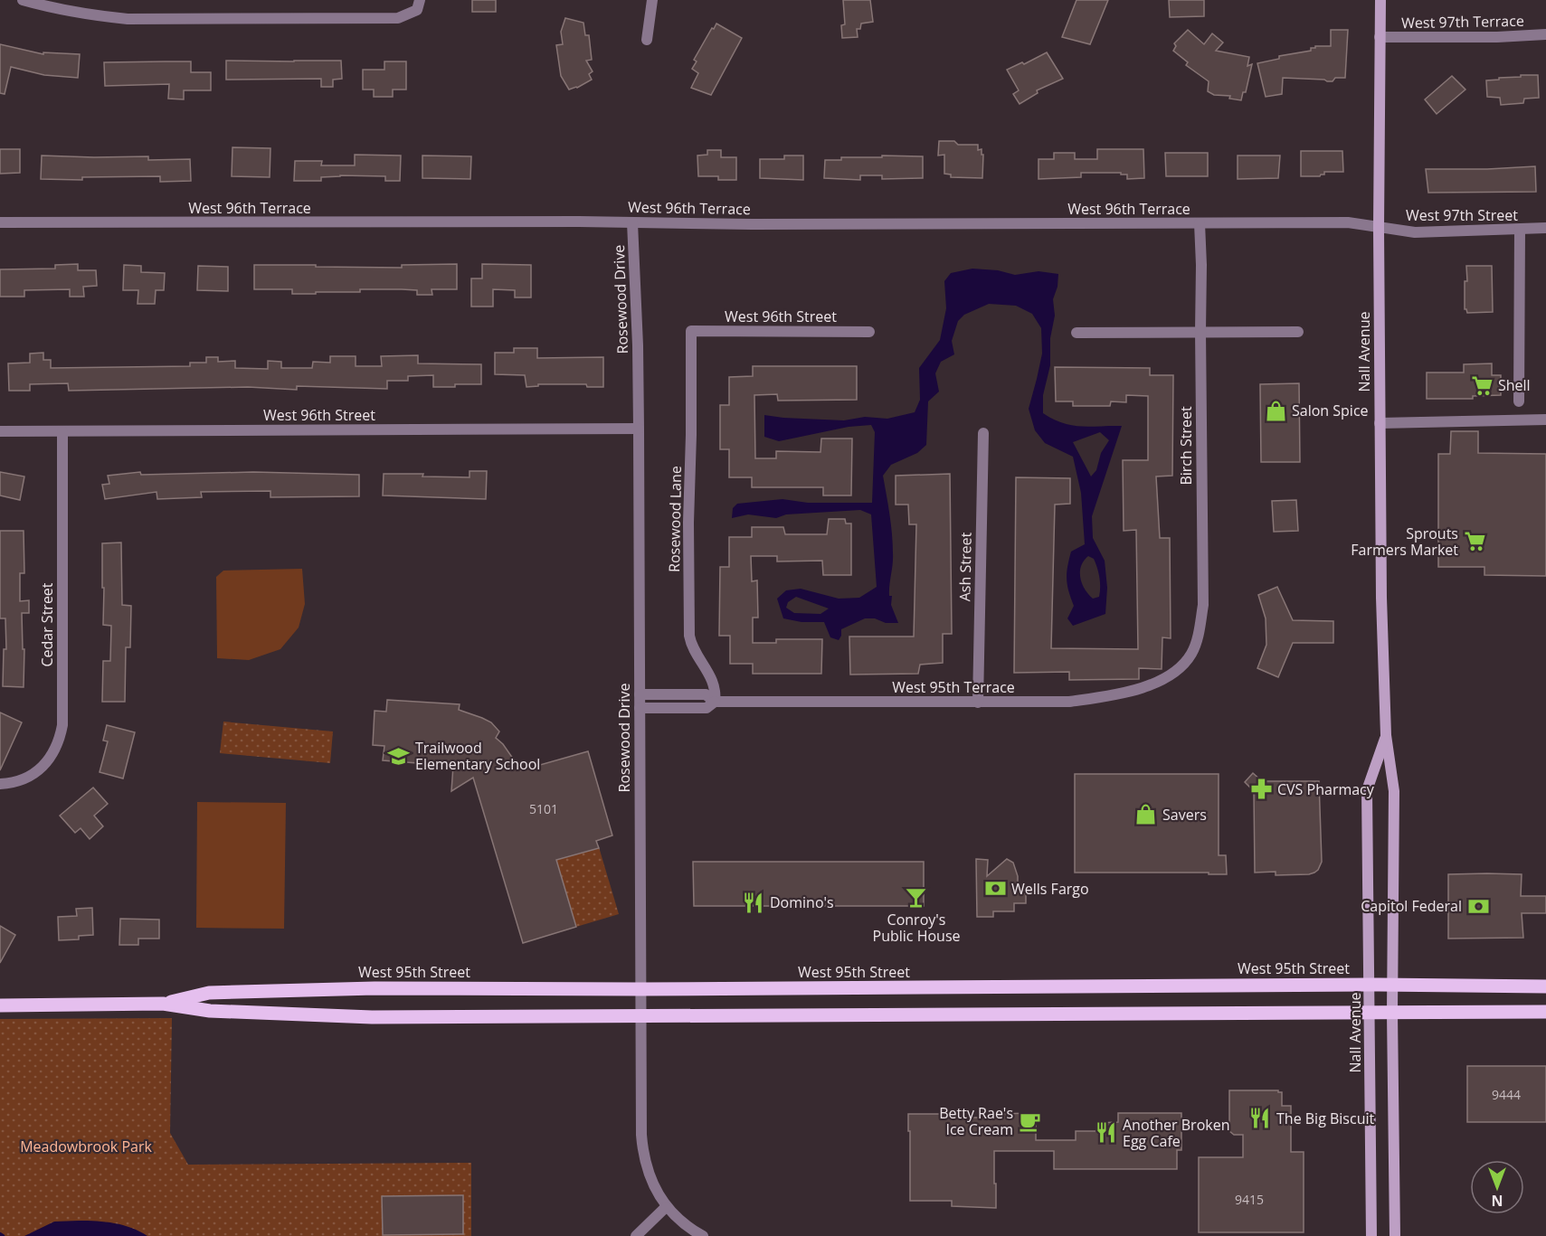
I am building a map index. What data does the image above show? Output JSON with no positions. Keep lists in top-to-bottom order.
{
  "streets": {
    "main road": ["Nall Avenue", "West 95th Street"],
    "street": [
      "West 97th Terrace",
      "West 96th Terrace",
      "West 97th Street",
      "Rosewood Drive",
      "West 96th Street",
      "Birch Street",
      "Rosewood Lane",
      "Ash Street",
      "Cedar Street",
      "West 95th Terrace"
    ]
  },
  "crossings": [
    ["West 97th Terrace", "Nall Avenue"],
    ["West 96th Terrace", "West 97th Street"],
    ["West 96th Terrace", "Rosewood Drive"],
    ["West 96th Terrace", "Nall Avenue"],
    ["West 96th Terrace", "Birch Street"],
    ["West 97th Street", "Nall Avenue"],
    ["Rosewood Drive", "West 96th Street"],
    ["Rosewood Drive", "West 95th Terrace"],
    ["Rosewood Drive", "West 95th Street"],
    ["West 96th Street", "Rosewood Lane"],
    ["West 96th Street", "Cedar Street"],
    ["Nall Avenue", "West 95th Street"],
    ["Birch Street", "West 95th Terrace"],
    ["Rosewood Lane", "West 95th Terrace"],
    ["Ash Street", "West 95th Terrace"]
  ],
  "parks": ["Meadowbrook Park"],
  "places": {
    "supermarket": ["Shell", "Sprouts Farmers Market"],
    "shop": ["Salon Spice", "Savers"],
    "school or university": ["Trailwood Elementary School"],
    "pharmacy": ["CVS Pharmacy"],
    "bank": ["Wells Fargo", "Capitol Federal"],
    "bar": ["Conroy's Public House"],
    "restaurant": ["Domino's", "The Big Biscuit", "Another Broken Egg Cafe"],
    "cafe": ["Betty Rae's Ice Cream"]
  },
  "house_numbers": ["5101", "9444", "9415"],
  "north": "bottom"
}
